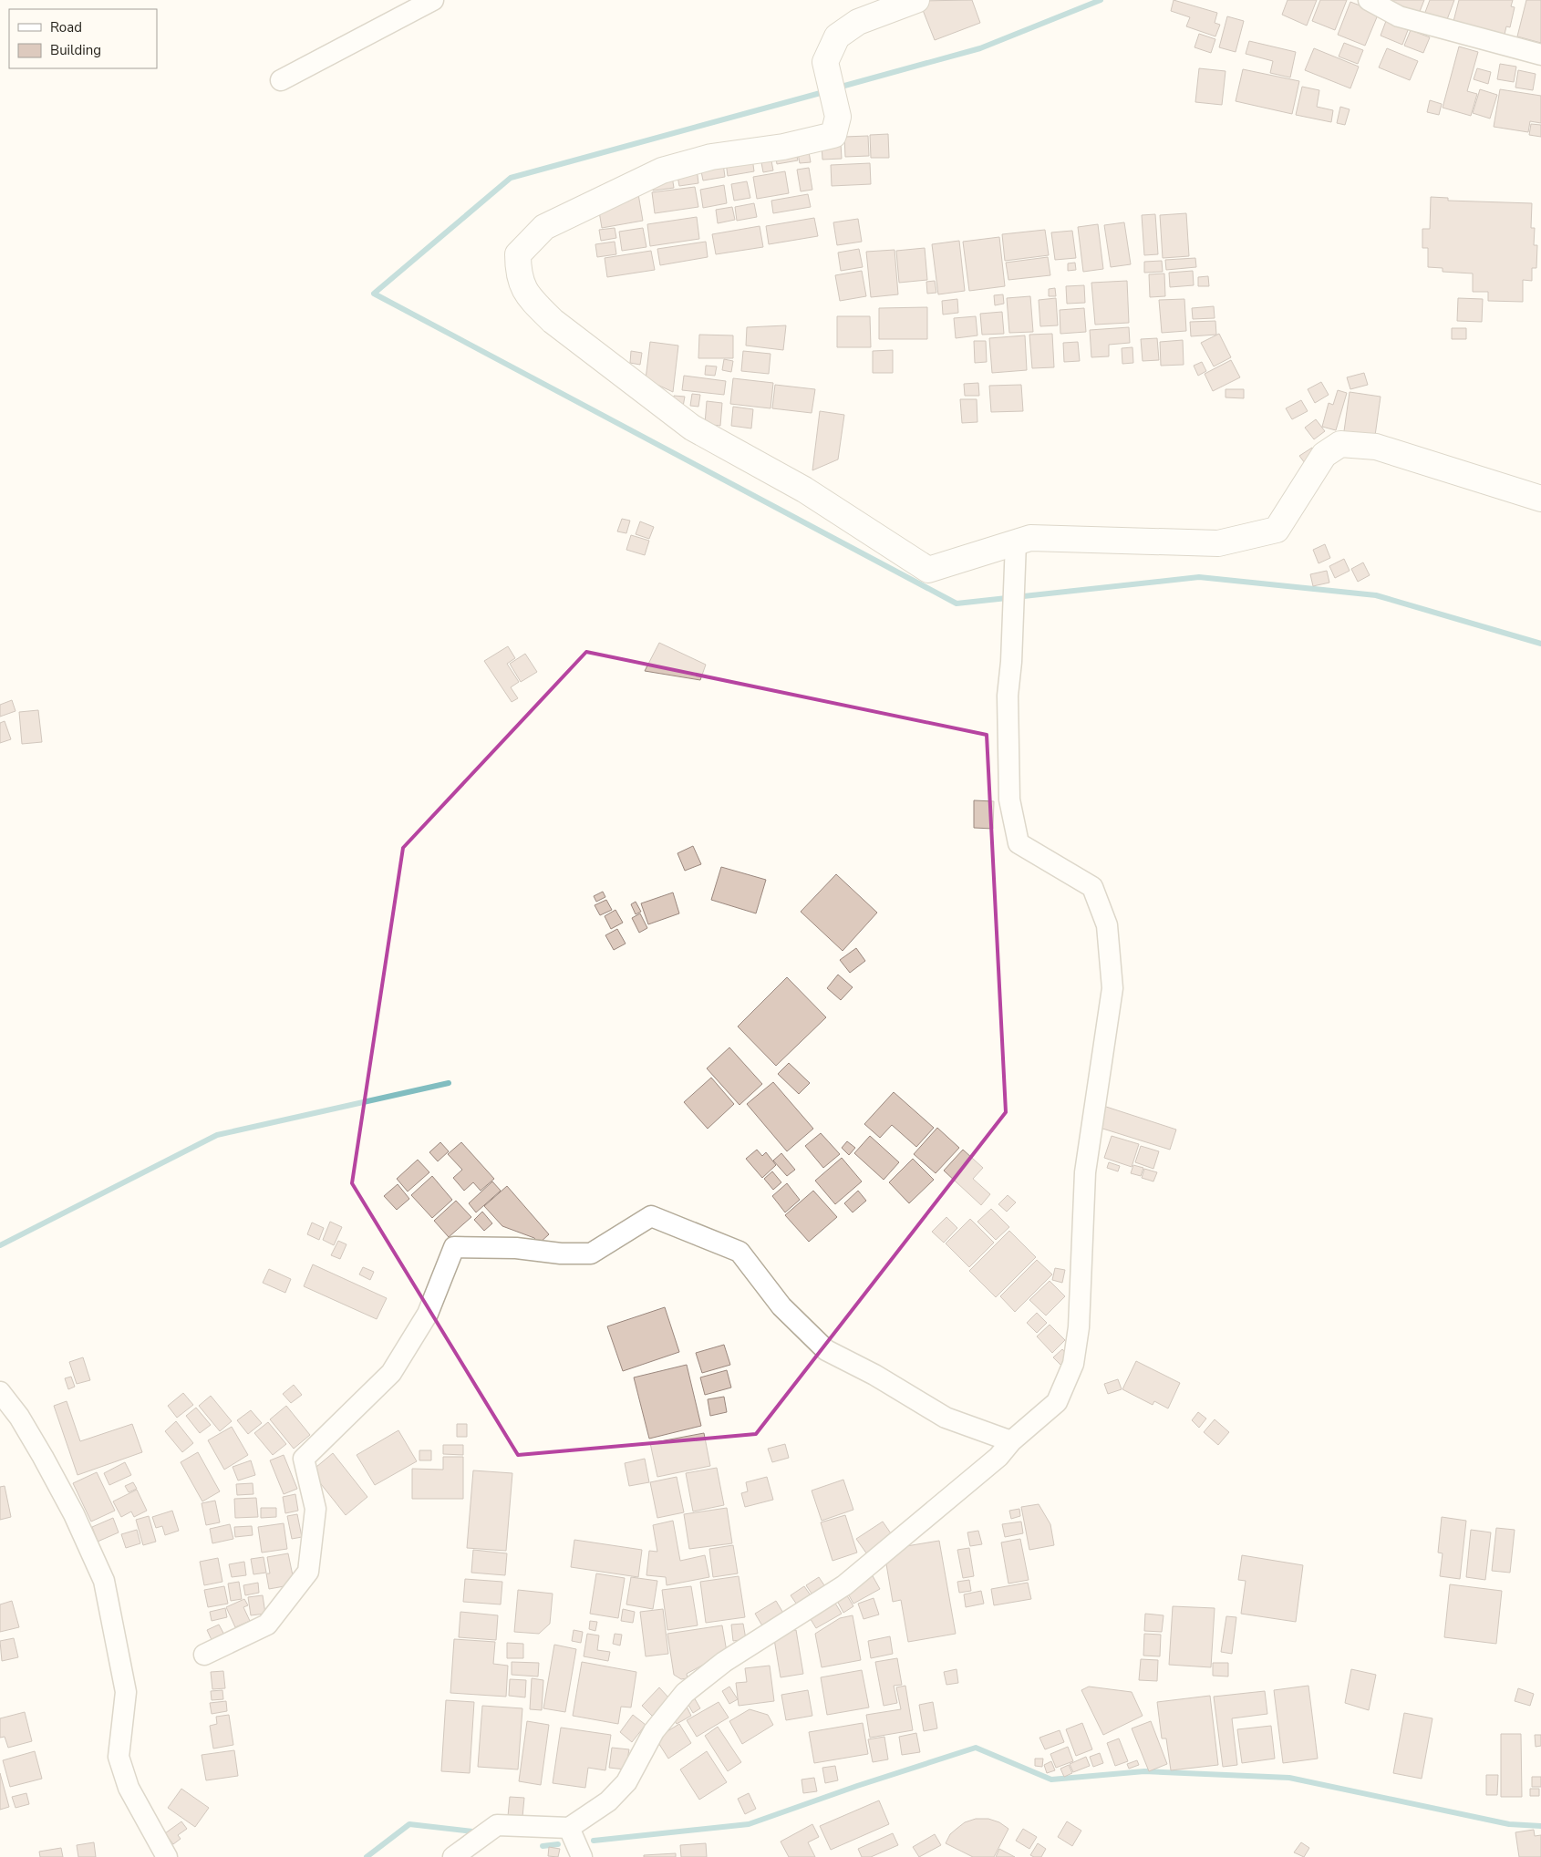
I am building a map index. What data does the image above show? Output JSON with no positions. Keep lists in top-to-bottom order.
{
  "legend": ["Road", "Building"]
}
